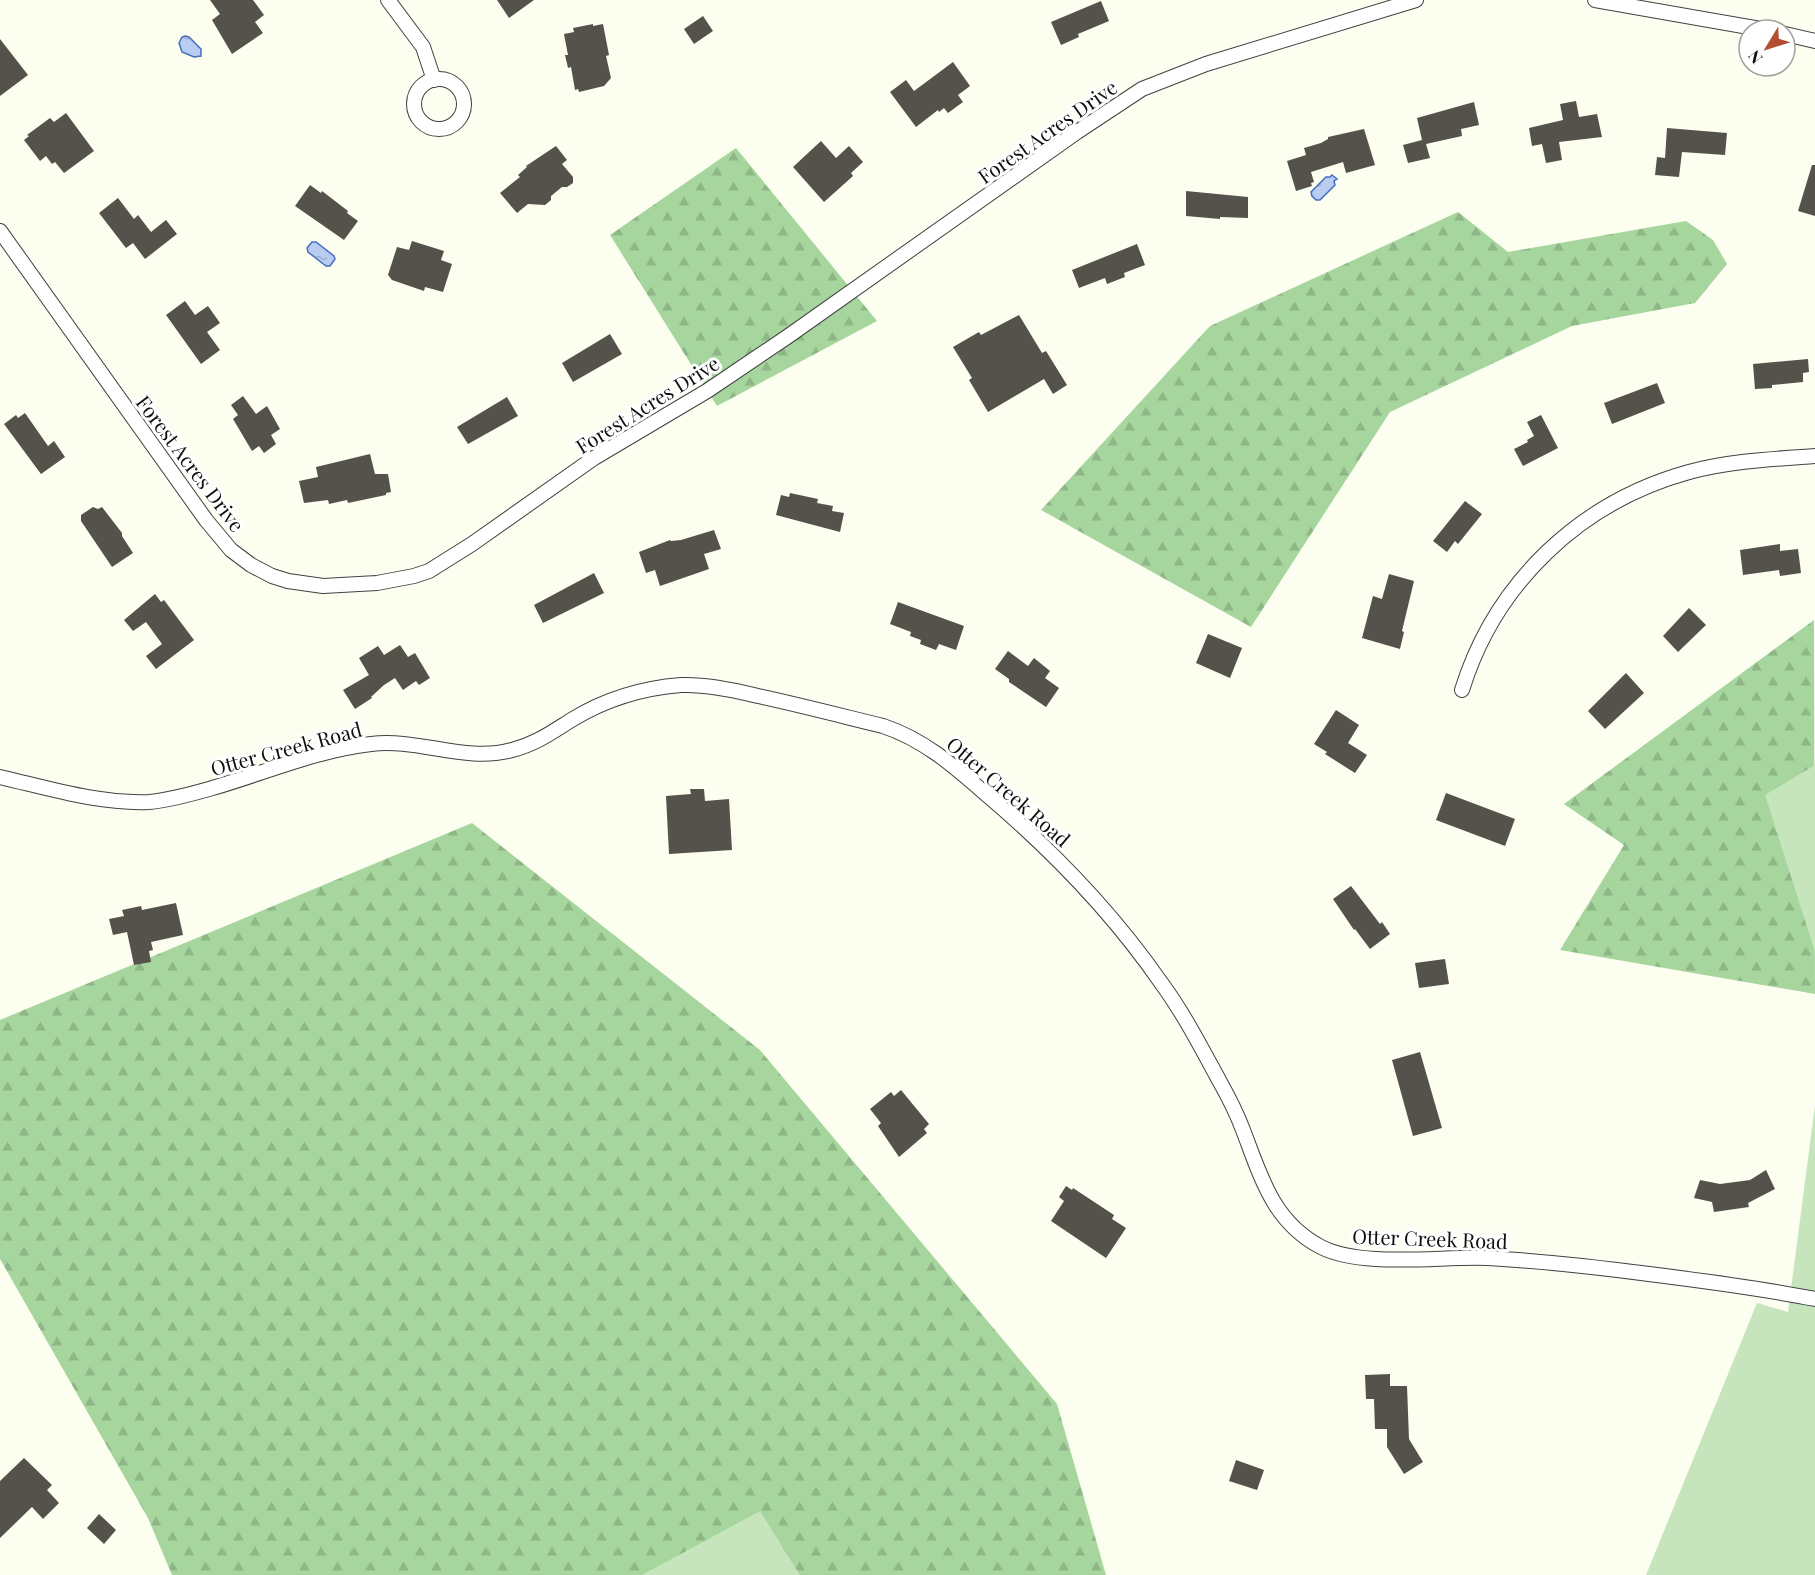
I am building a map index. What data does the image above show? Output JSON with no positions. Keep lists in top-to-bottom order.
{
  "streets": {
    "street": ["Forest Acres Drive", "Otter Creek Road"]
  },
  "north": "bottom left"
}
